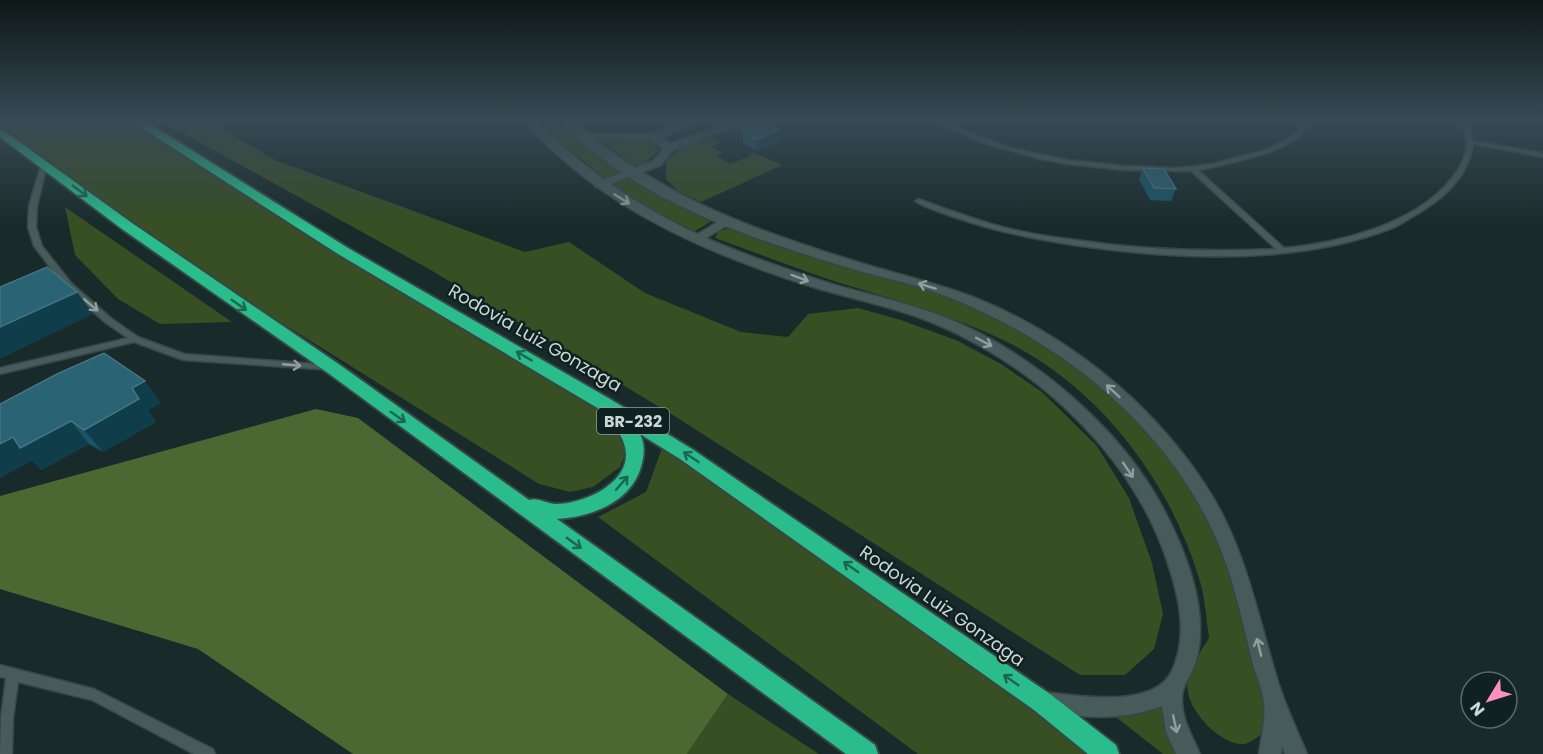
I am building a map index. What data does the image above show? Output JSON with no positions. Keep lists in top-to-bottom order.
{
  "streets": {
    "highway": ["Rodovia Luiz Gonzaga", "BR-232"]
  },
  "north": "bottom left"
}
